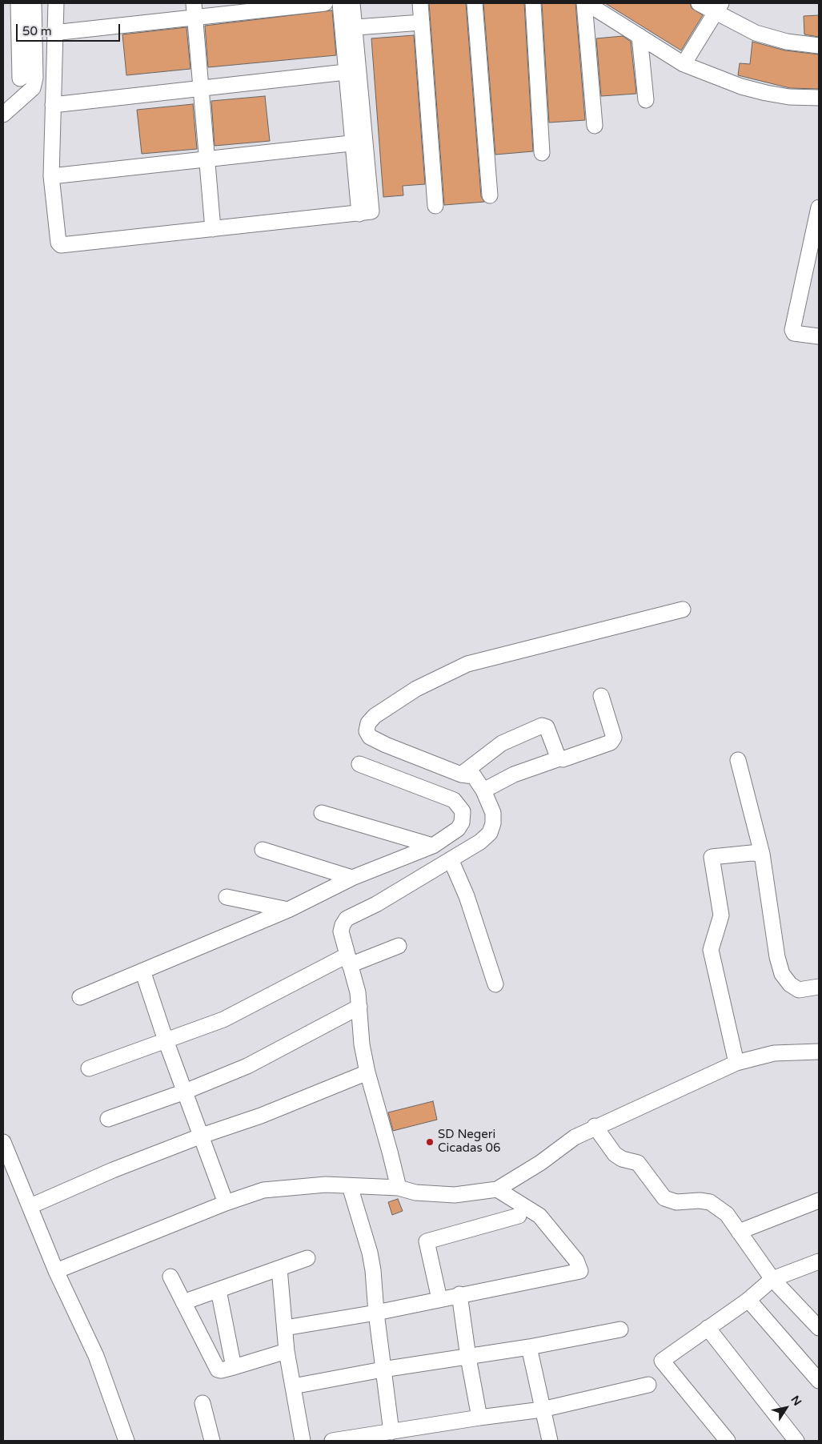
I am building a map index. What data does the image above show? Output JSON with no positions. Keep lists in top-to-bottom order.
{
  "places": ["SD Negeri Cicadas 06"],
  "scale_bar": "50 m",
  "north": "top right"
}
